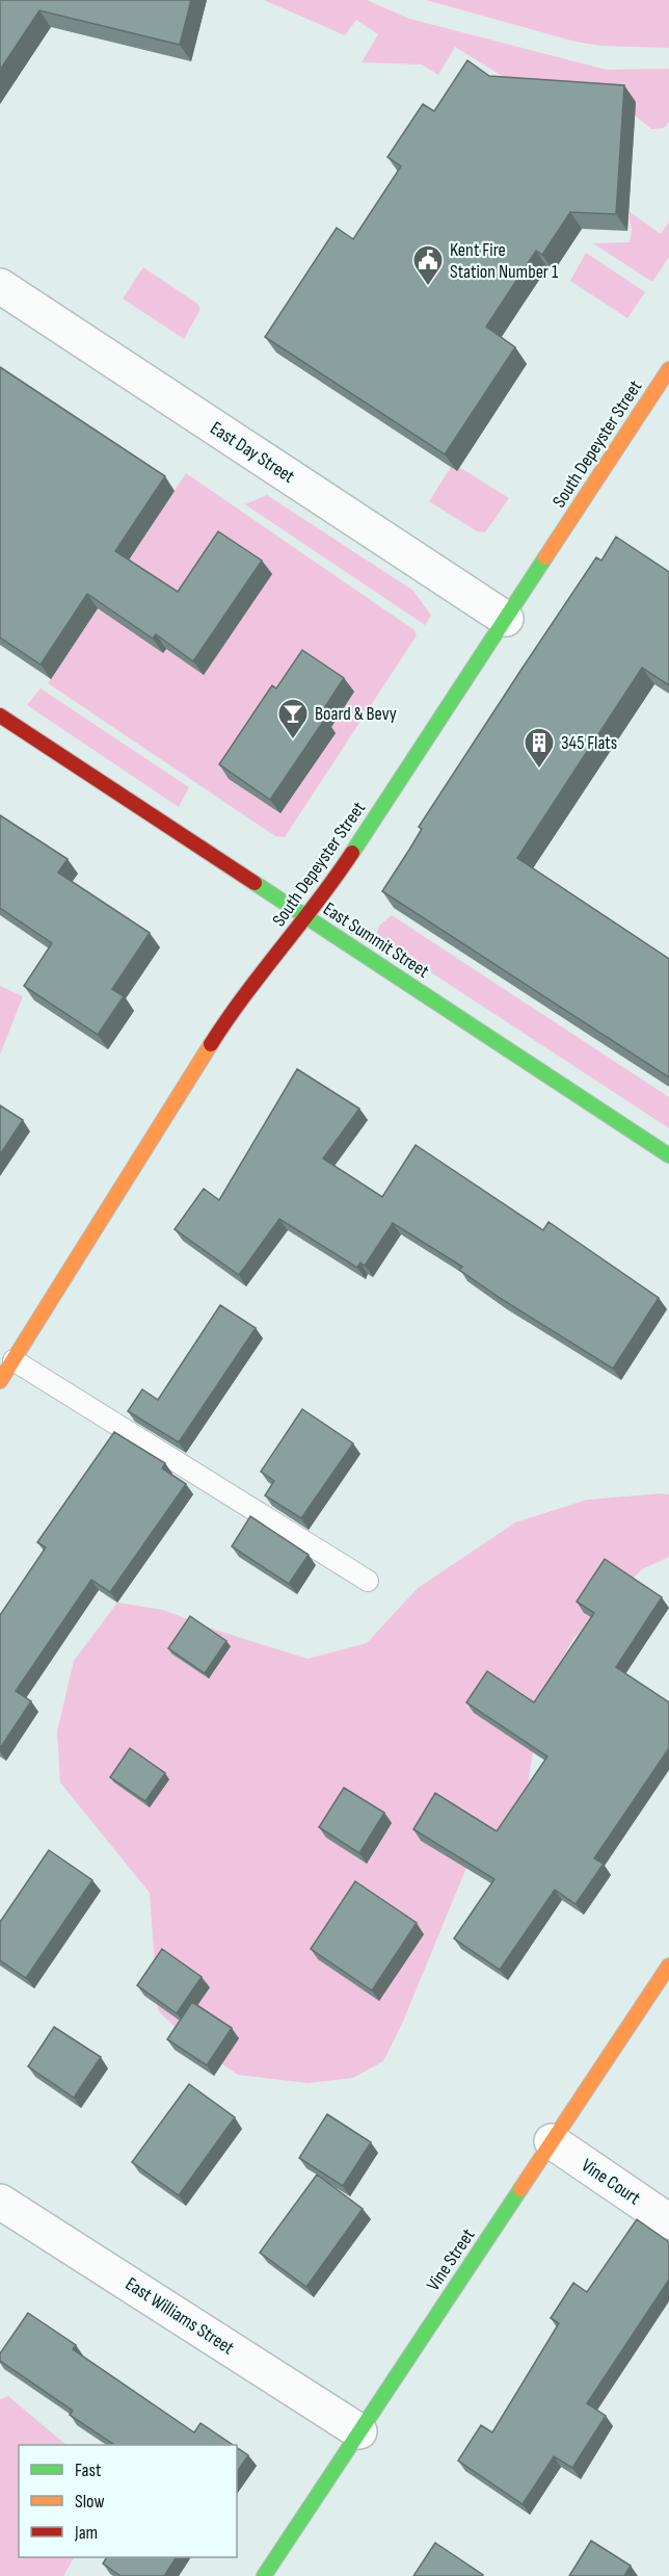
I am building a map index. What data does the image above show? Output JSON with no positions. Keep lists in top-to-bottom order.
{
  "streets": {
    "street": [
      "South Depeyster Street",
      "East Day Street",
      "East Summit Street",
      "Vine Court",
      "Vine Street",
      "East Williams Street"
    ]
  },
  "crossings": [
    ["South Depeyster Street", "East Day Street"],
    ["South Depeyster Street", "East Summit Street"],
    ["Vine Court", "Vine Street"],
    ["Vine Street", "East Williams Street"]
  ],
  "places": {
    "public building": ["Kent Fire Station Number 1"],
    "bar": ["Board & Bevy"],
    "building": ["345 Flats"]
  },
  "legend": ["Fast", "Slow", "Jam"]
}
